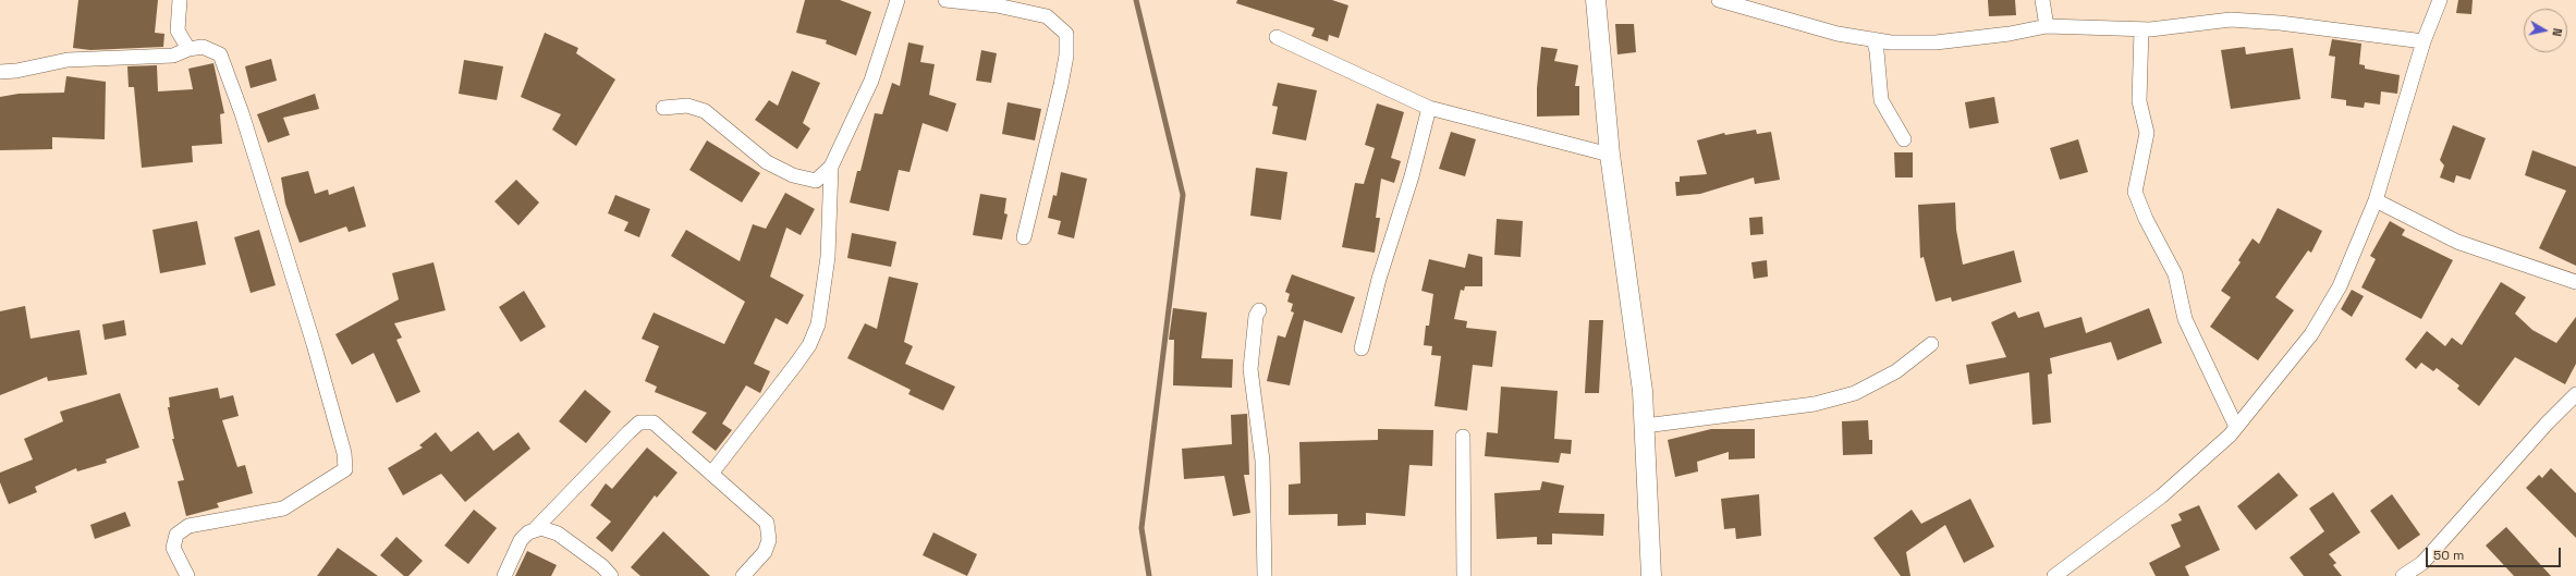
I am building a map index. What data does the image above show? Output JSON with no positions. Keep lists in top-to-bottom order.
{
  "scale_bar": "50 m",
  "north": "right"
}
